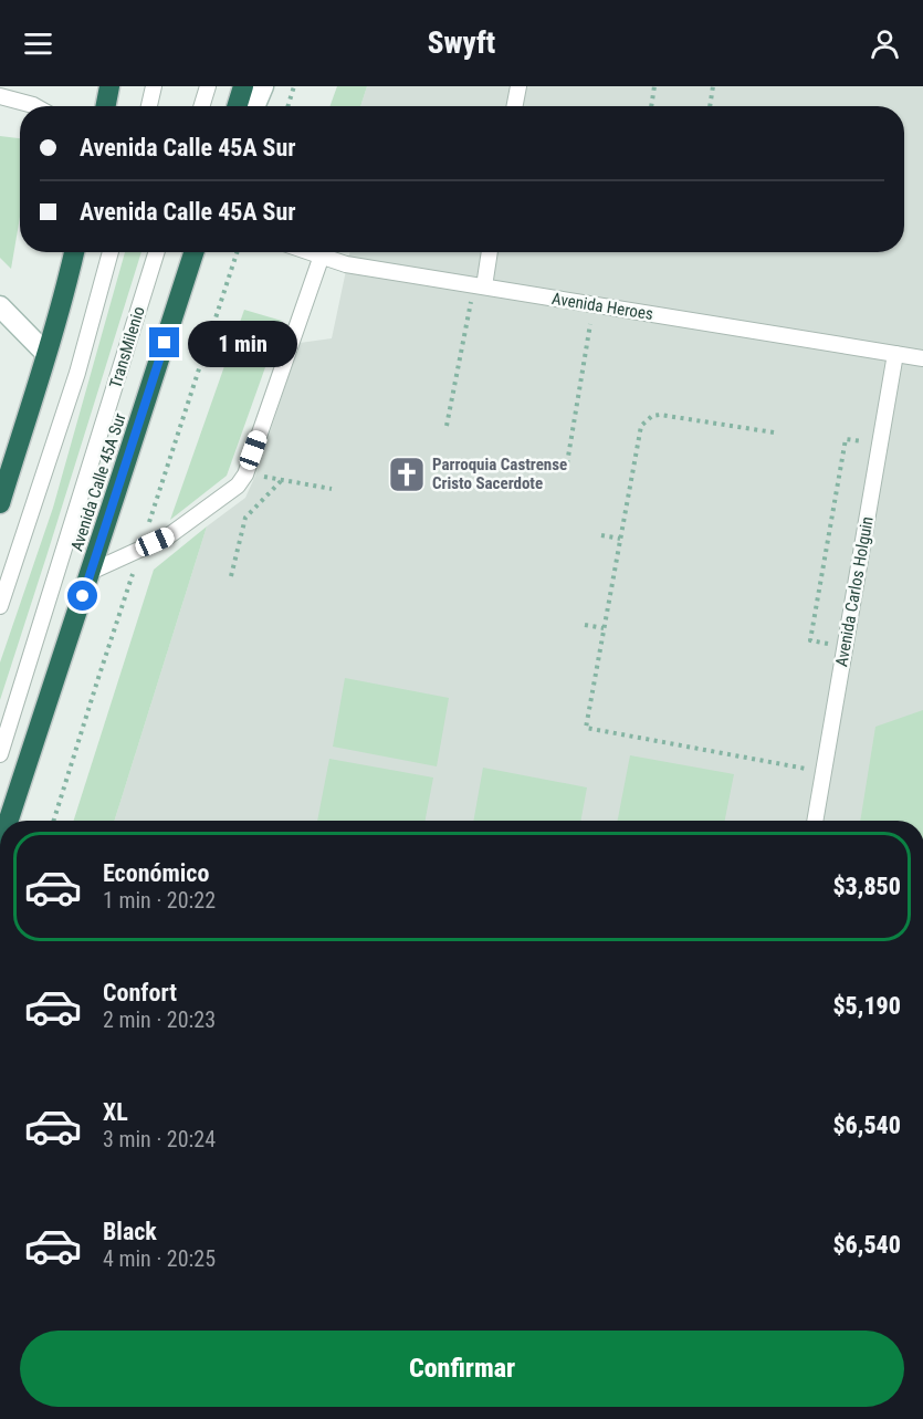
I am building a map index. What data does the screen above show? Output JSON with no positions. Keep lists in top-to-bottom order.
{
  "streets": {
    "highway": ["Avenida Calle 45A Sur"],
    "lane": ["Avenida Heroes", "TransMilenio", "Avenida Carlos Holguin"]
  },
  "crossings": [
    ["Avenida Heroes", "Avenida Carlos Holguin"]
  ],
  "places": {
    "church": ["Parroquia Castrense Cristo Sacerdote"]
  },
  "page": {
    "header": "Swyft",
    "banner": ["Avenida Calle 45A Sur", "Avenida Calle 45A Sur"],
    "bubble": "1 min",
    "list": [
      {
        "name": "Económico",
        "note": "1 min · 20:22",
        "value": "$3,850"
      },
      {
        "name": "Confort",
        "note": "2 min · 20:23",
        "value": "$5,190"
      },
      {
        "name": "XL",
        "note": "3 min · 20:24",
        "value": "$6,540"
      },
      {
        "name": "Black",
        "note": "4 min · 20:25",
        "value": "$6,540"
      }
    ],
    "buttons": "Confirmar"
  }
}
